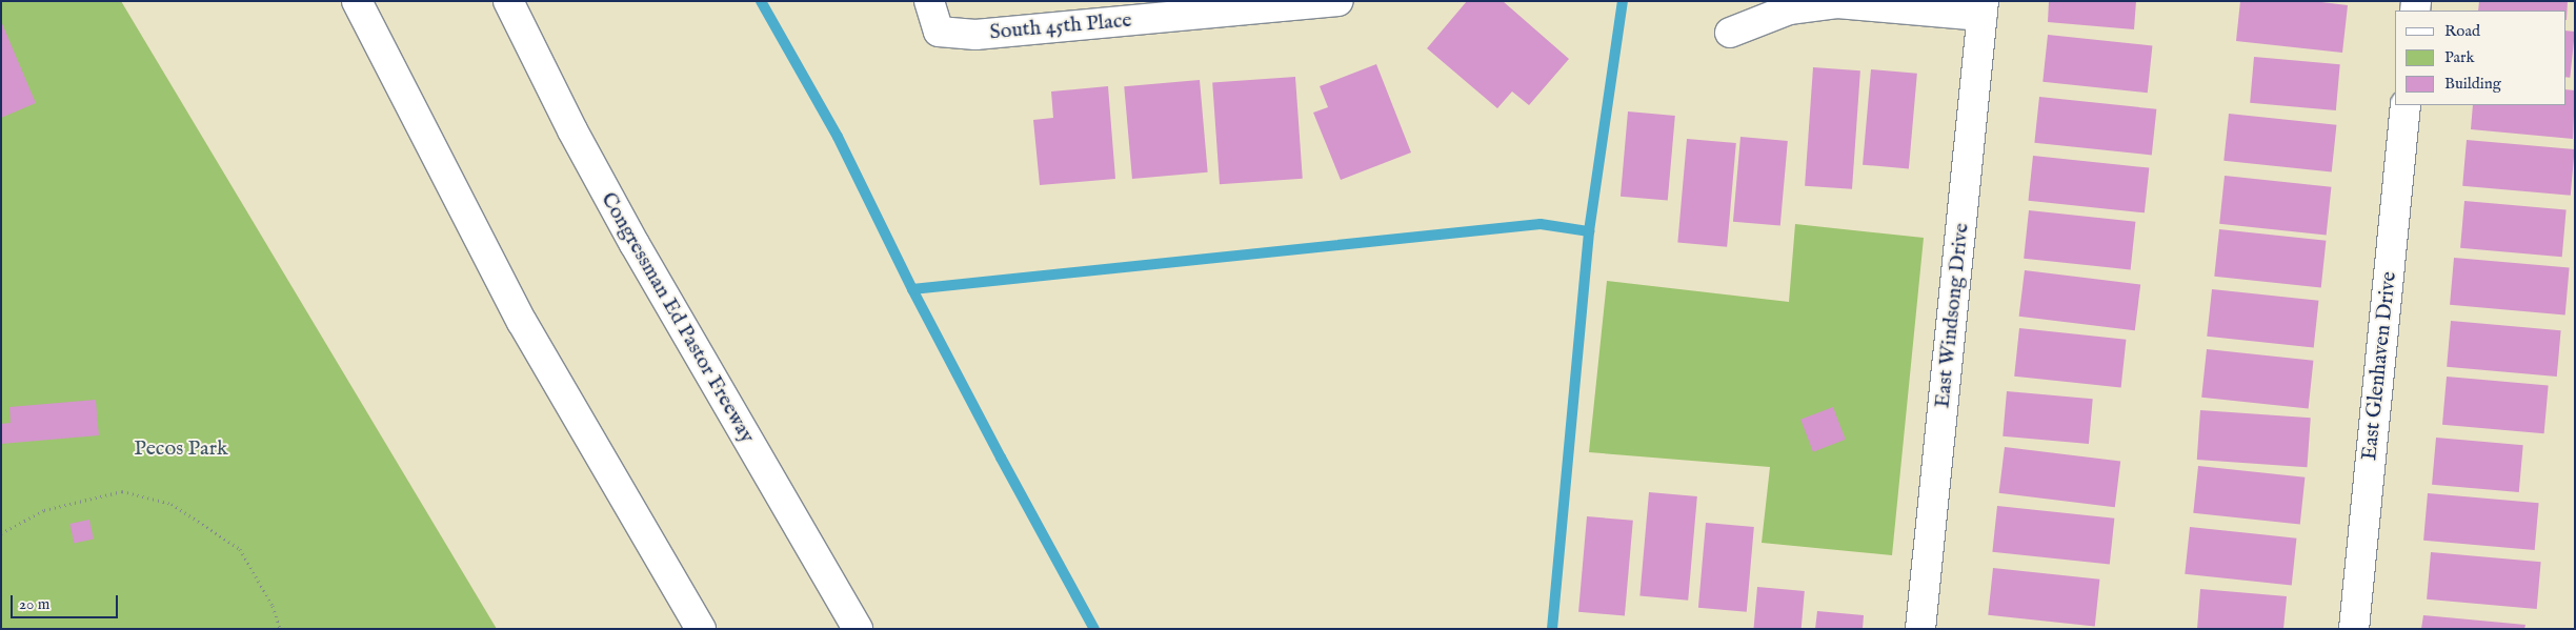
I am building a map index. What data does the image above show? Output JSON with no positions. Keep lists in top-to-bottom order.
{
  "streets": {
    "main road": [
      "South 45th Place",
      "East Windsong Drive",
      "Congressman Ed Pastor Freeway",
      "East Glenhaven Drive"
    ]
  },
  "parks": ["Pecos Park"],
  "legend": ["Road", "Park", "Building"],
  "scale_bar": "20 m"
}
